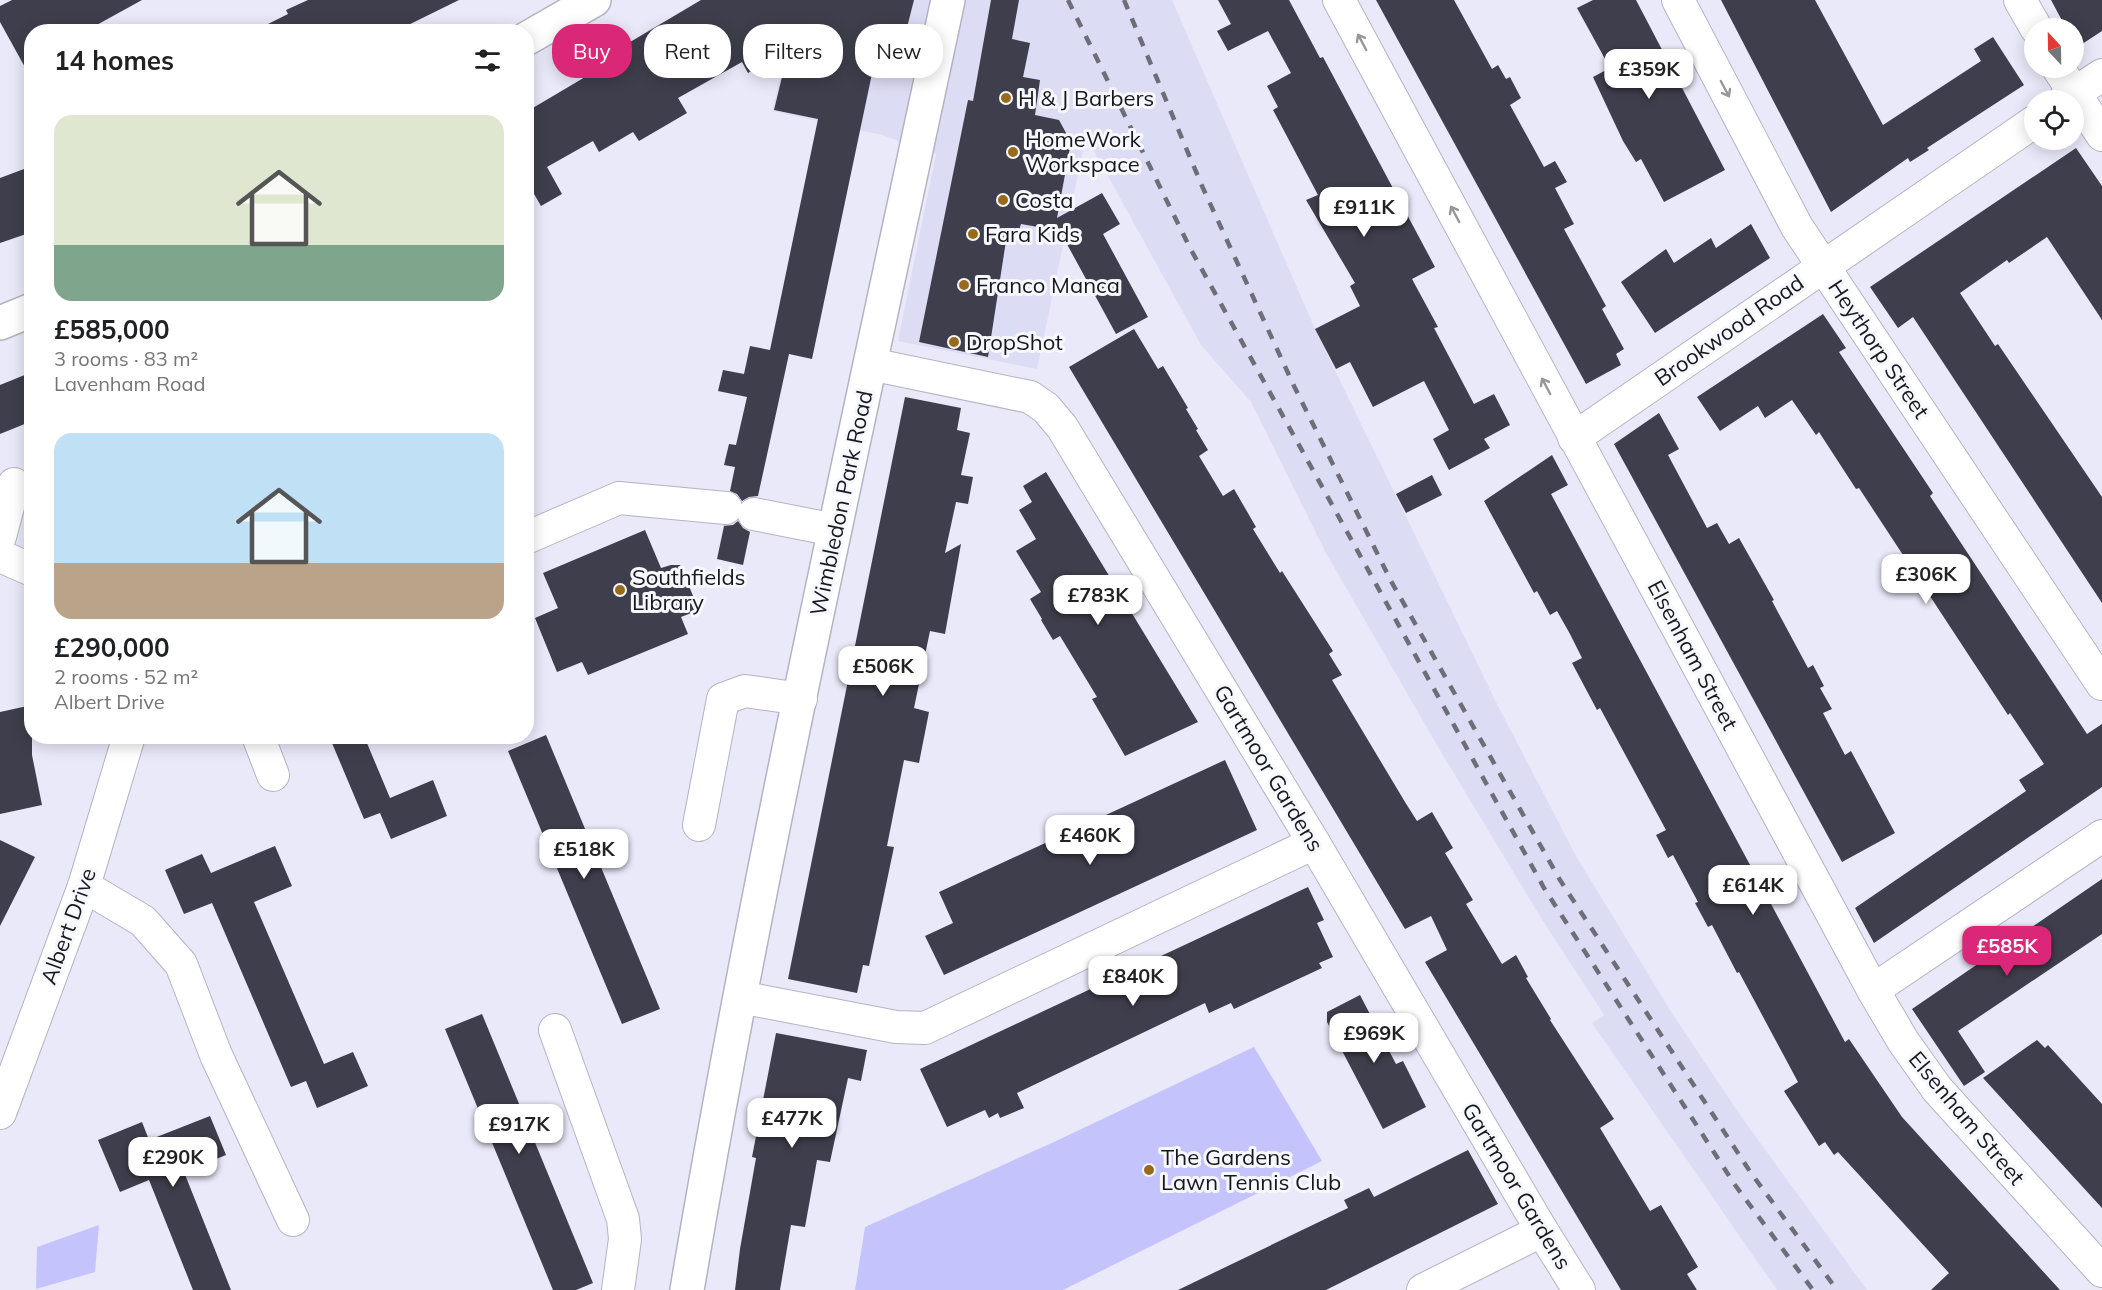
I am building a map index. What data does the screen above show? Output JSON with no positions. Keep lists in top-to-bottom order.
{
  "streets": {
    "street": [
      "Brookwood Road",
      "Heythorp Street",
      "Wimbledon Park Road",
      "Elsenham Street",
      "Gartmoor Gardens",
      "Albert Drive"
    ]
  },
  "crossings": [
    ["Brookwood Road", "Heythorp Street"],
    ["Brookwood Road", "Elsenham Street"],
    ["Wimbledon Park Road", "Gartmoor Gardens"]
  ],
  "one_way": ["Heythorp Street"],
  "places": [
    "H & J Barbers",
    "HomeWork Workspace",
    "Costa",
    "Fara Kids",
    "Franco Manca",
    "DropShot",
    "Southfields Library",
    "The Gardens Lawn Tennis Club"
  ],
  "north": "top",
  "page": {
    "chip": [
      "Buy",
      "Rent",
      "Filters",
      "New"
    ],
    "heading": "14 homes",
    "price": [
      "£359K",
      "£911K",
      "£306K",
      "£783K",
      "£506K",
      "£460K",
      "£518K",
      "£614K",
      "£585K",
      "£840K",
      "£969K",
      "£477K",
      "£917K",
      "£290K"
    ],
    "list": [
      {
        "name": "£585,000",
        "note": "3 rooms · 83 m² · Lavenham Road"
      },
      {
        "name": "£290,000",
        "note": "2 rooms · 52 m² · Albert Drive"
      }
    ]
  }
}
